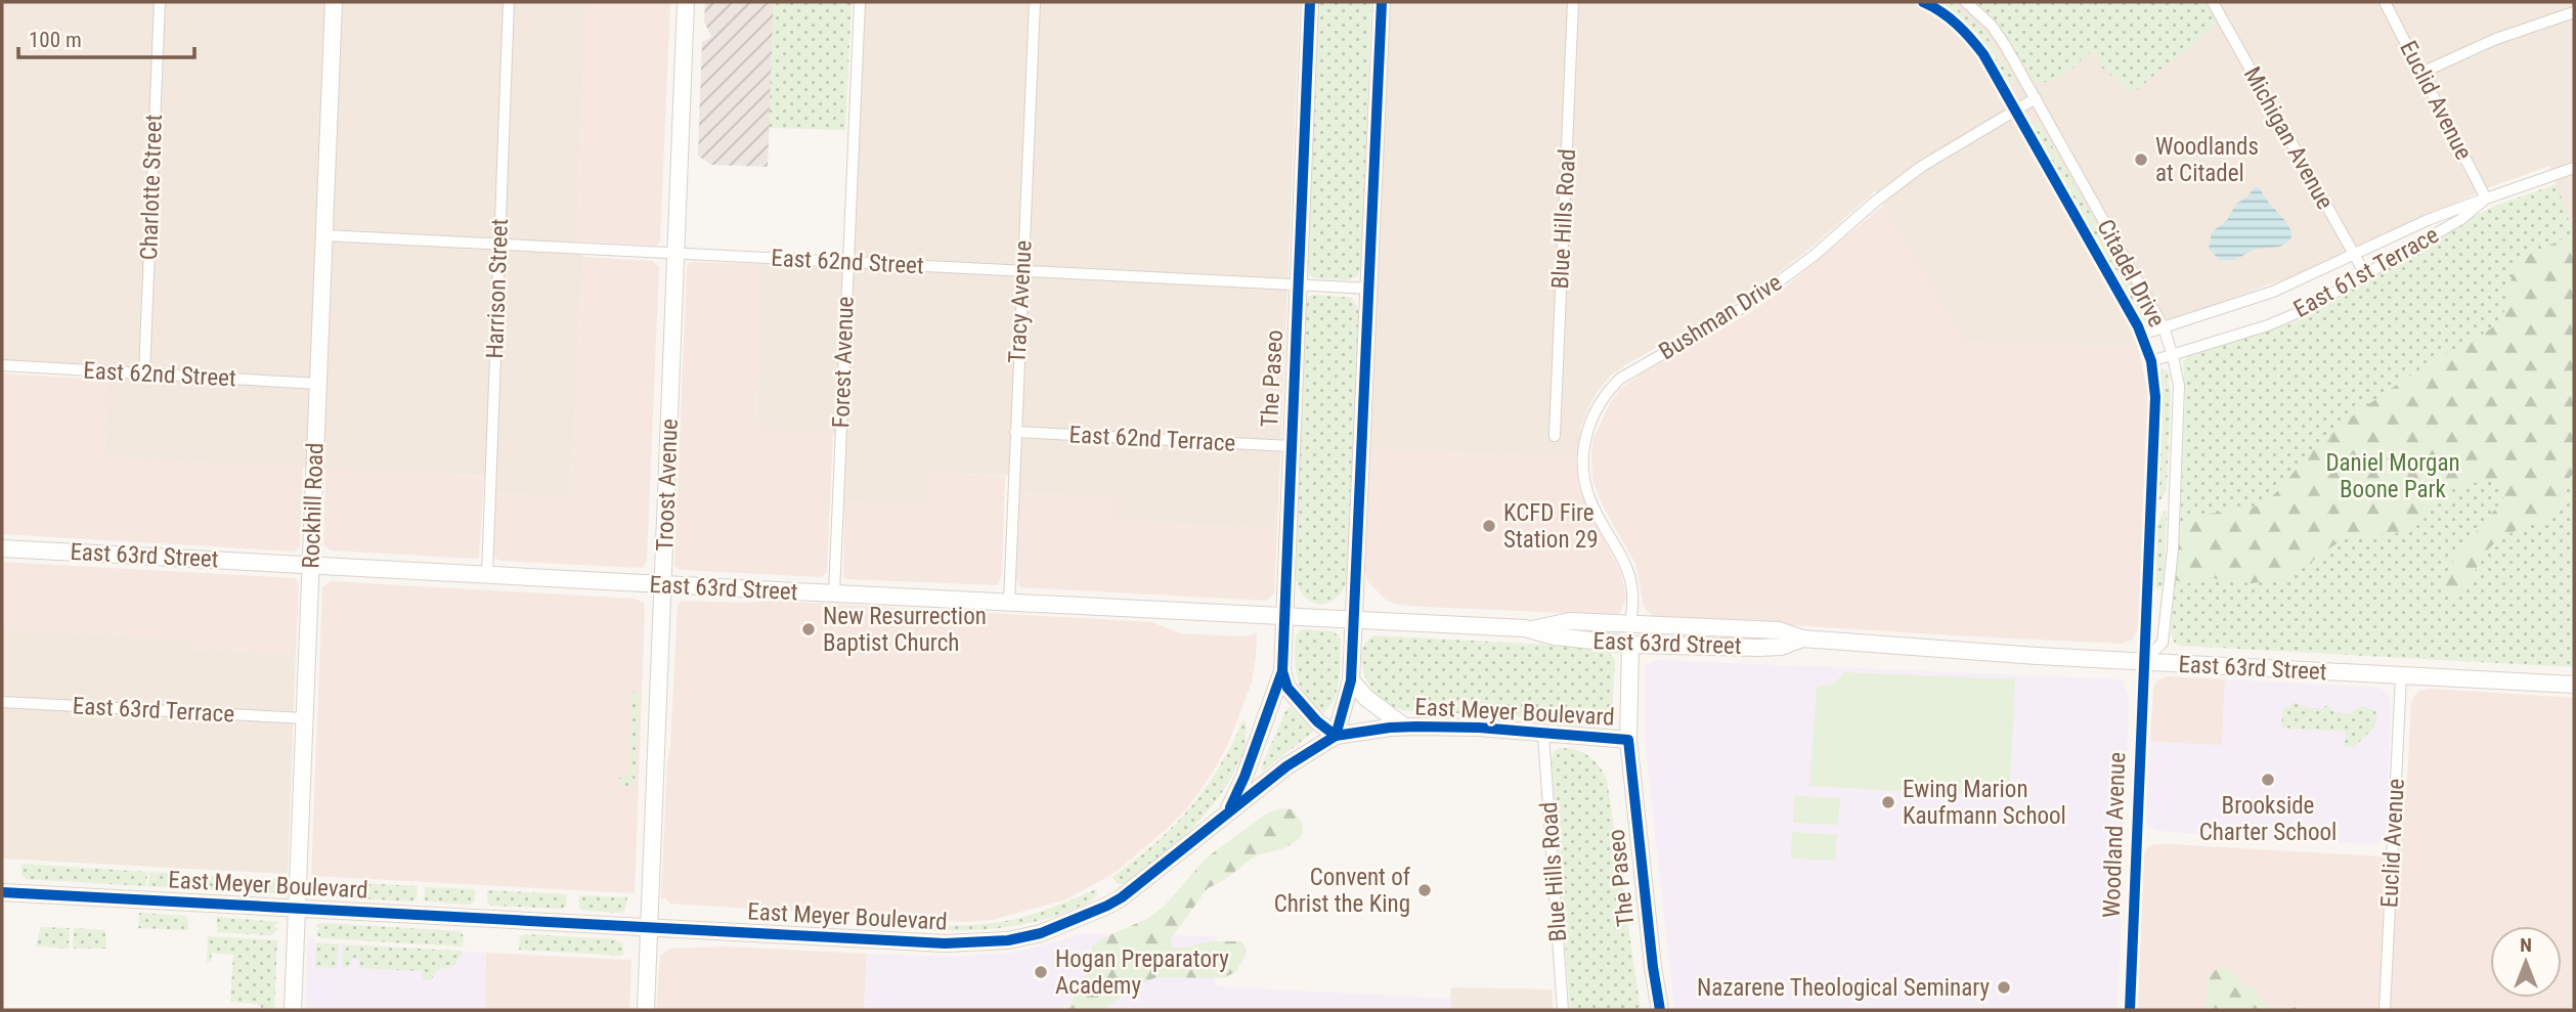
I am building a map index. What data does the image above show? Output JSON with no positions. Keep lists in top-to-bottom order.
{
  "streets": {
    "main road": [
      "The Paseo",
      "Troost Avenue",
      "Rockhill Road",
      "East 63rd Street",
      "East Meyer Boulevard"
    ],
    "street": [
      "Euclid Avenue",
      "Michigan Avenue",
      "Charlotte Street",
      "Blue Hills Road",
      "East 62nd Street",
      "East 61st Terrace",
      "Citadel Drive",
      "Harrison Street",
      "Tracy Avenue",
      "Bushman Drive",
      "Forest Avenue",
      "East 62nd Terrace",
      "East 63rd Terrace",
      "Woodland Avenue"
    ]
  },
  "crossings": [
    ["Euclid Avenue", "East 61st Terrace"],
    ["Euclid Avenue", "East 63rd Street"],
    ["Michigan Avenue", "East 61st Terrace"],
    ["Charlotte Street", "East 62nd Street"],
    ["Blue Hills Road", "East Meyer Boulevard"],
    ["East 62nd Street", "Harrison Street"],
    ["East 62nd Street", "Tracy Avenue"],
    ["East 62nd Street", "Forest Avenue"],
    ["East 62nd Street", "The Paseo"],
    ["East 62nd Street", "Troost Avenue"],
    ["East 62nd Street", "Rockhill Road"],
    ["East 61st Terrace", "Citadel Drive"],
    ["Citadel Drive", "Bushman Drive"],
    ["Citadel Drive", "East 63rd Street"],
    ["Citadel Drive", "Woodland Avenue"],
    ["Harrison Street", "East 63rd Street"],
    ["Tracy Avenue", "East 62nd Terrace"],
    ["Tracy Avenue", "East 63rd Street"],
    ["Bushman Drive", "East 63rd Street"],
    ["Forest Avenue", "East 63rd Street"],
    ["The Paseo", "East 62nd Terrace"],
    ["The Paseo", "East 63rd Street"],
    ["The Paseo", "East Meyer Boulevard"],
    ["Troost Avenue", "East 63rd Street"],
    ["Troost Avenue", "East Meyer Boulevard"],
    ["Rockhill Road", "East 63rd Street"],
    ["Rockhill Road", "East 63rd Terrace"],
    ["Rockhill Road", "East Meyer Boulevard"],
    ["East 63rd Street", "Woodland Avenue"]
  ],
  "parks": ["Daniel Morgan Boone Park"],
  "places": [
    "Woodlands at Citadel",
    "KCFD Fire Station 29",
    "New Resurrection Baptist Church",
    "Brookside Charter School",
    "Ewing Marion Kaufmann School",
    "Convent of Christ the King",
    "Hogan Preparatory Academy",
    "Nazarene Theological Seminary"
  ],
  "scale_bar": "100 m",
  "north": "top"
}
